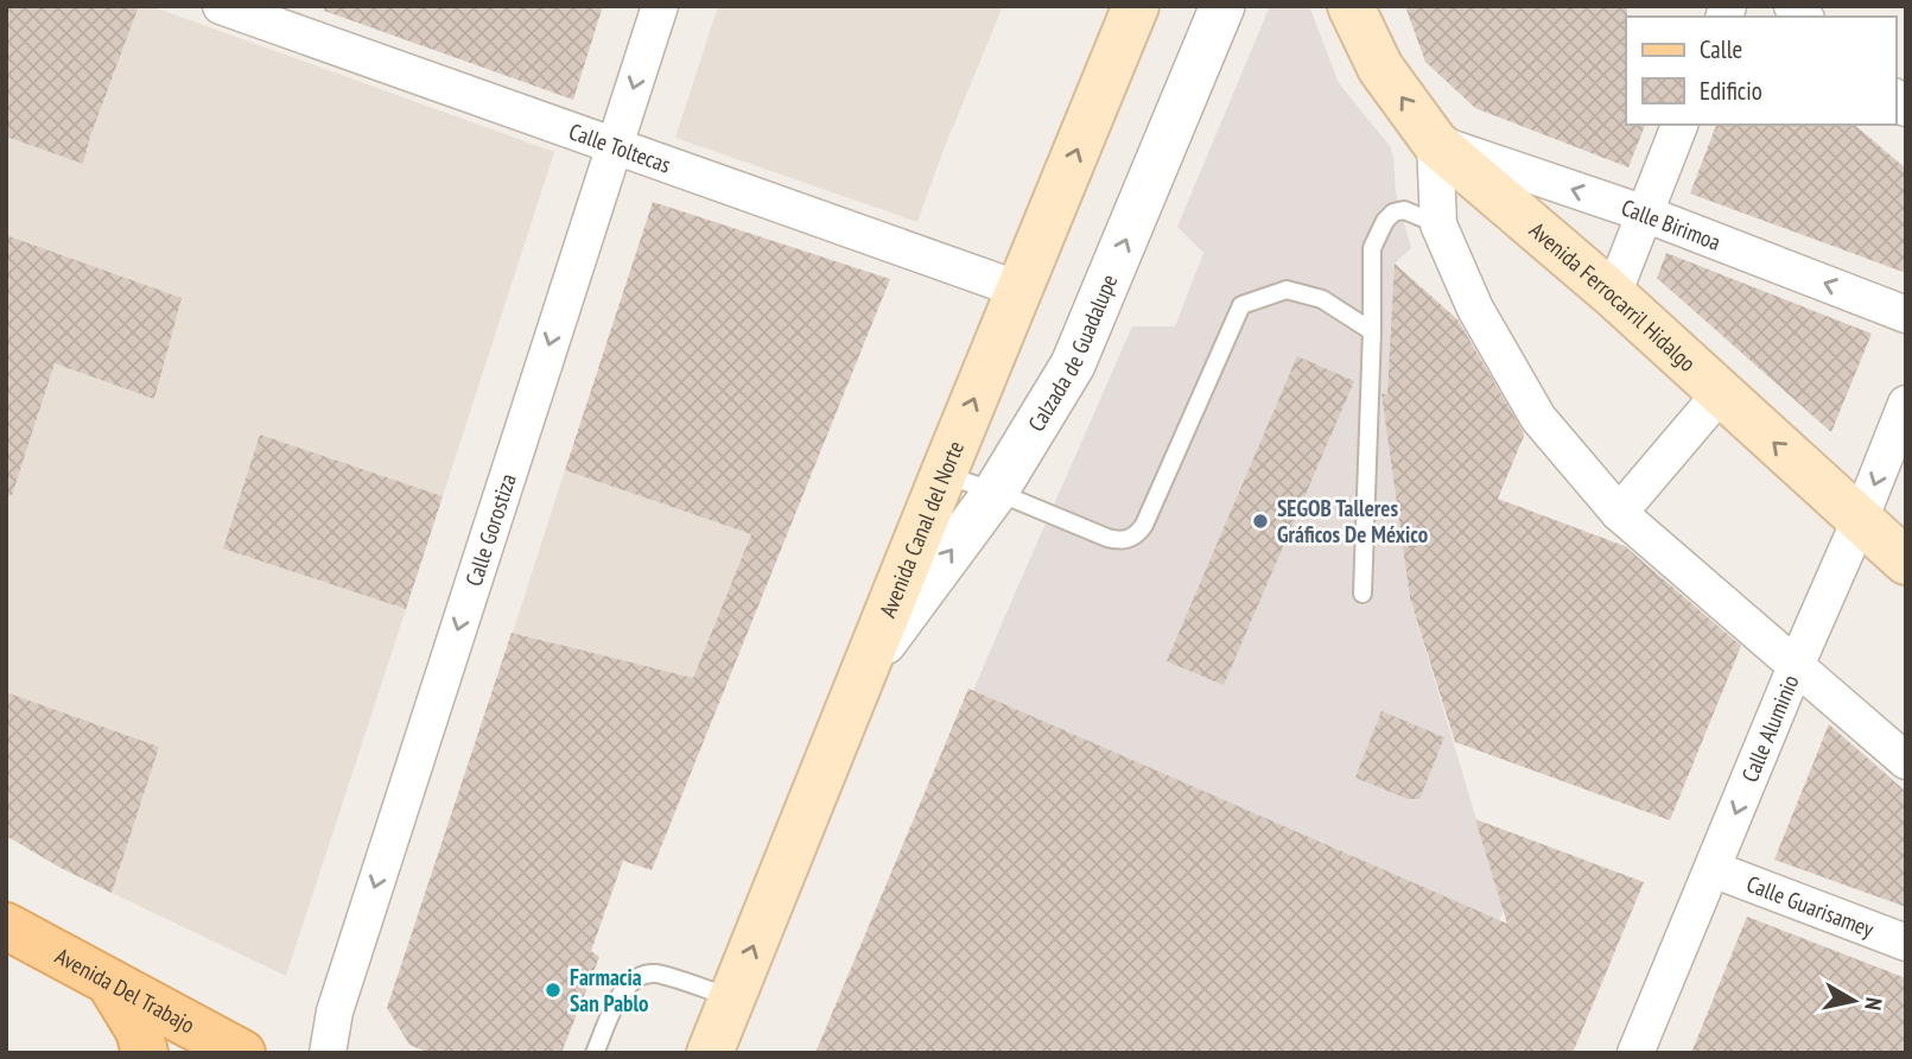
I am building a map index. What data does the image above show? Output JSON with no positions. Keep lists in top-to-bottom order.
{
  "streets": {
    "main road": ["Avenida Ferrocarril Hidalgo", "Avenida Canal del Norte", "Avenida Del Trabajo"],
    "street": [
      "Calle Toltecas",
      "Calle Birimoa",
      "Calzada de Guadalupe",
      "Calle Gorostiza",
      "Calle Aluminio",
      "Calle Guarisamey"
    ]
  },
  "crossings": [
    ["Calle Toltecas", "Calle Gorostiza"],
    ["Calle Toltecas", "Avenida Canal del Norte"],
    ["Calle Birimoa", "Avenida Ferrocarril Hidalgo"],
    ["Avenida Ferrocarril Hidalgo", "Calle Aluminio"],
    ["Calzada de Guadalupe", "Avenida Canal del Norte"],
    ["Calle Aluminio", "Calle Guarisamey"]
  ],
  "one_way": [
    "Calle Birimoa",
    "Avenida Ferrocarril Hidalgo",
    "Calzada de Guadalupe",
    "Calle Gorostiza",
    "Avenida Canal del Norte",
    "Calle Aluminio"
  ],
  "places": ["SEGOB Talleres Gráficos De México", "Farmacia San Pablo"],
  "legend": ["Calle", "Edificio"],
  "north": "right"
}
